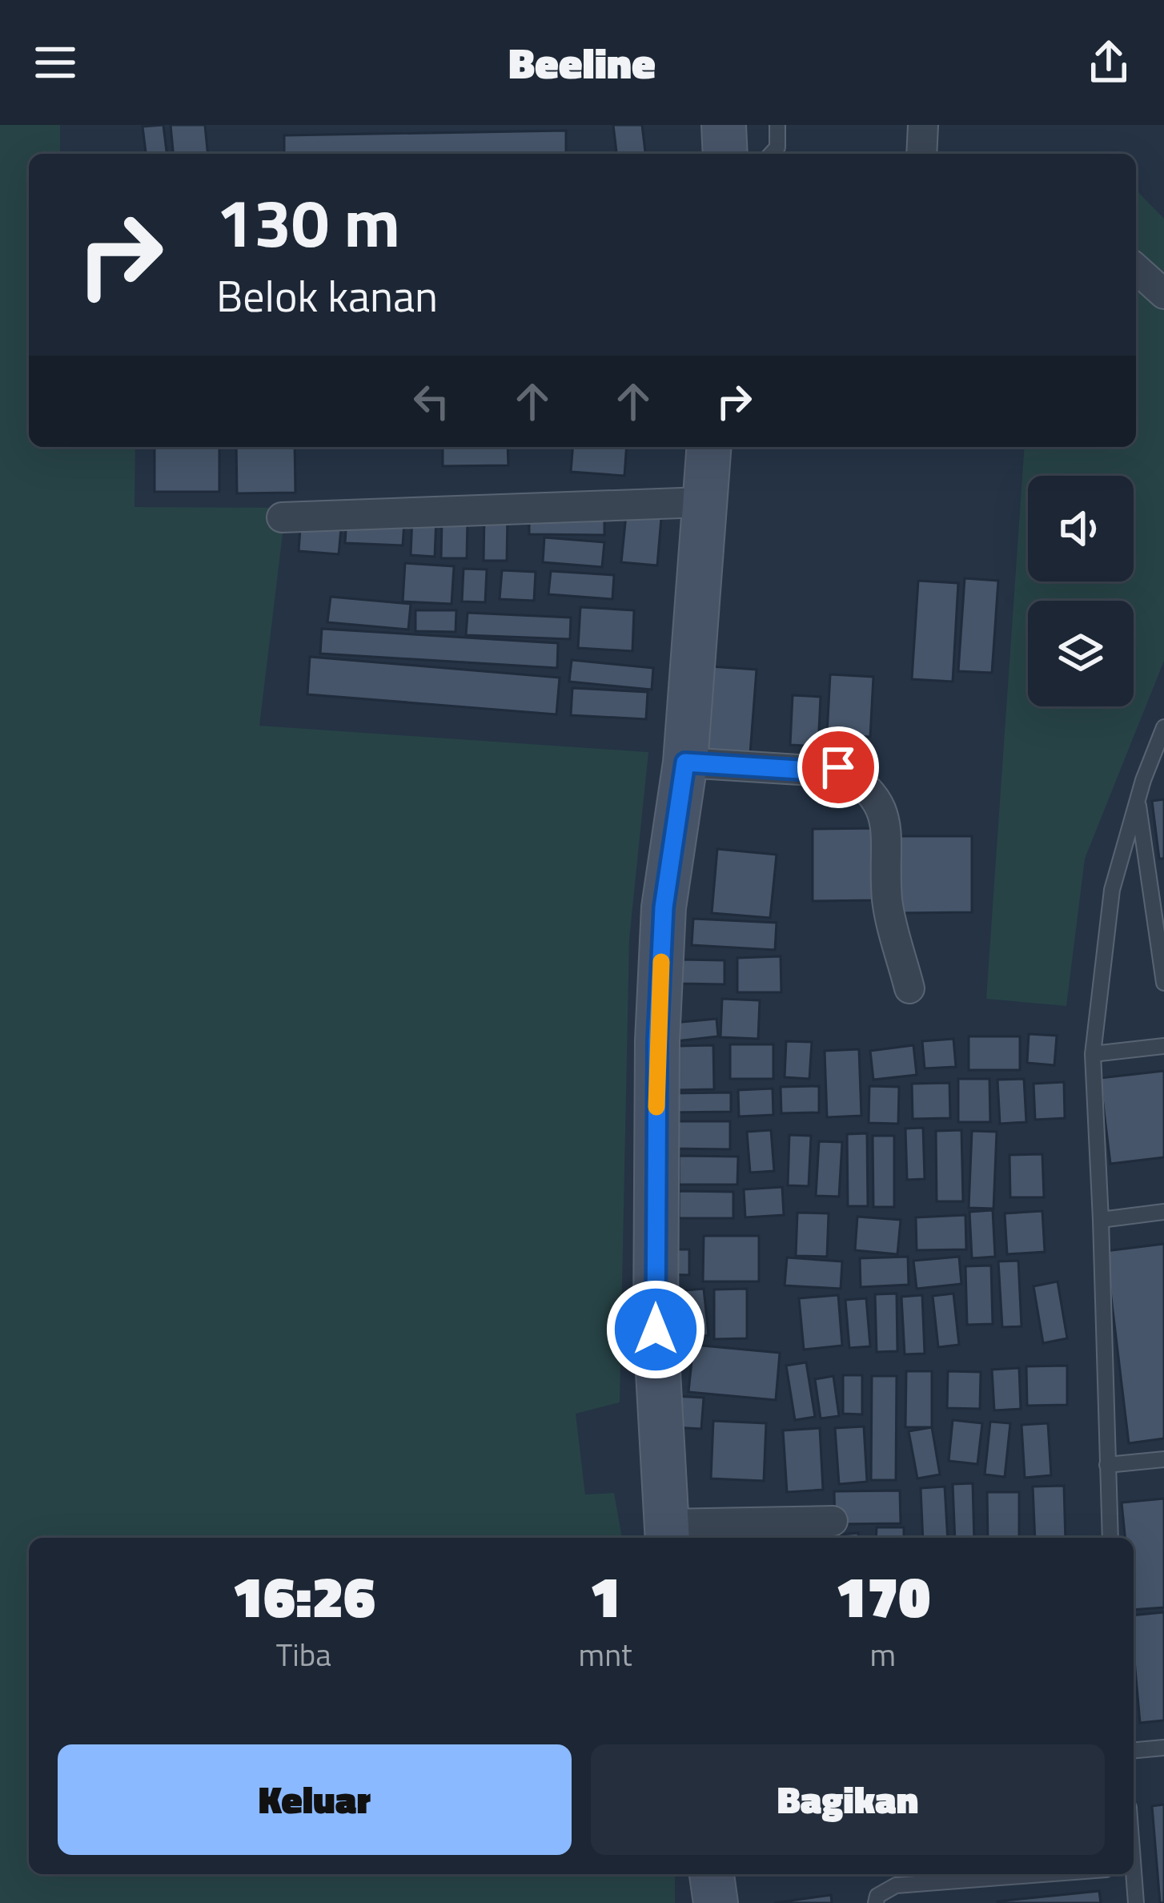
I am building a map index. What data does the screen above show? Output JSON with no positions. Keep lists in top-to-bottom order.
{
  "page": {
    "header": "Beeline",
    "turn": ["130 m", "Belok kanan"],
    "eta": [
      "16:26",
      "Tiba",
      "1",
      "mnt",
      "170",
      "m"
    ],
    "buttons": ["Keluar", "Bagikan"]
  }
}
